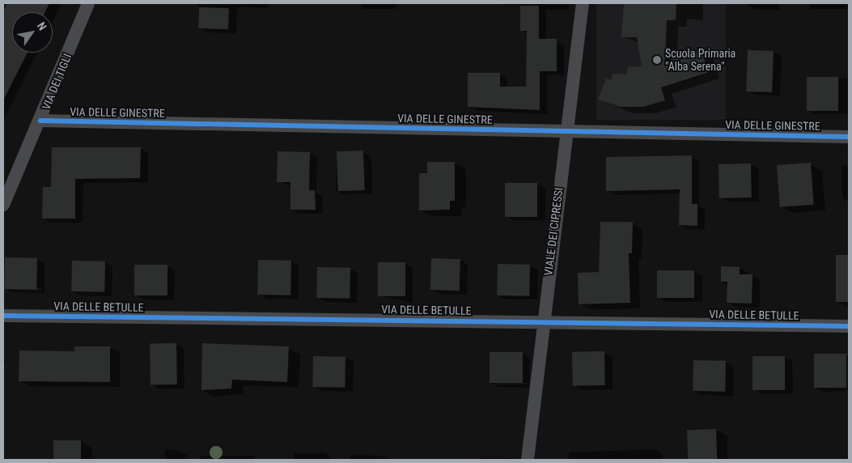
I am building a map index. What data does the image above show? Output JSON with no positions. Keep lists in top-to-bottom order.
{
  "streets": {
    "street": [
      "VIA DEI TIGLI",
      "VIA DELLE GINESTRE",
      "VIALE DEI CIPRESSI",
      "VIA DELLE BETULLE"
    ]
  },
  "crossings": [
    ["VIA DEI TIGLI", "VIA DELLE GINESTRE"],
    ["VIA DELLE GINESTRE", "VIALE DEI CIPRESSI"],
    ["VIALE DEI CIPRESSI", "VIA DELLE BETULLE"]
  ],
  "places": ["Scuola Primaria \"Alba Serena\""],
  "north": "top right"
}
